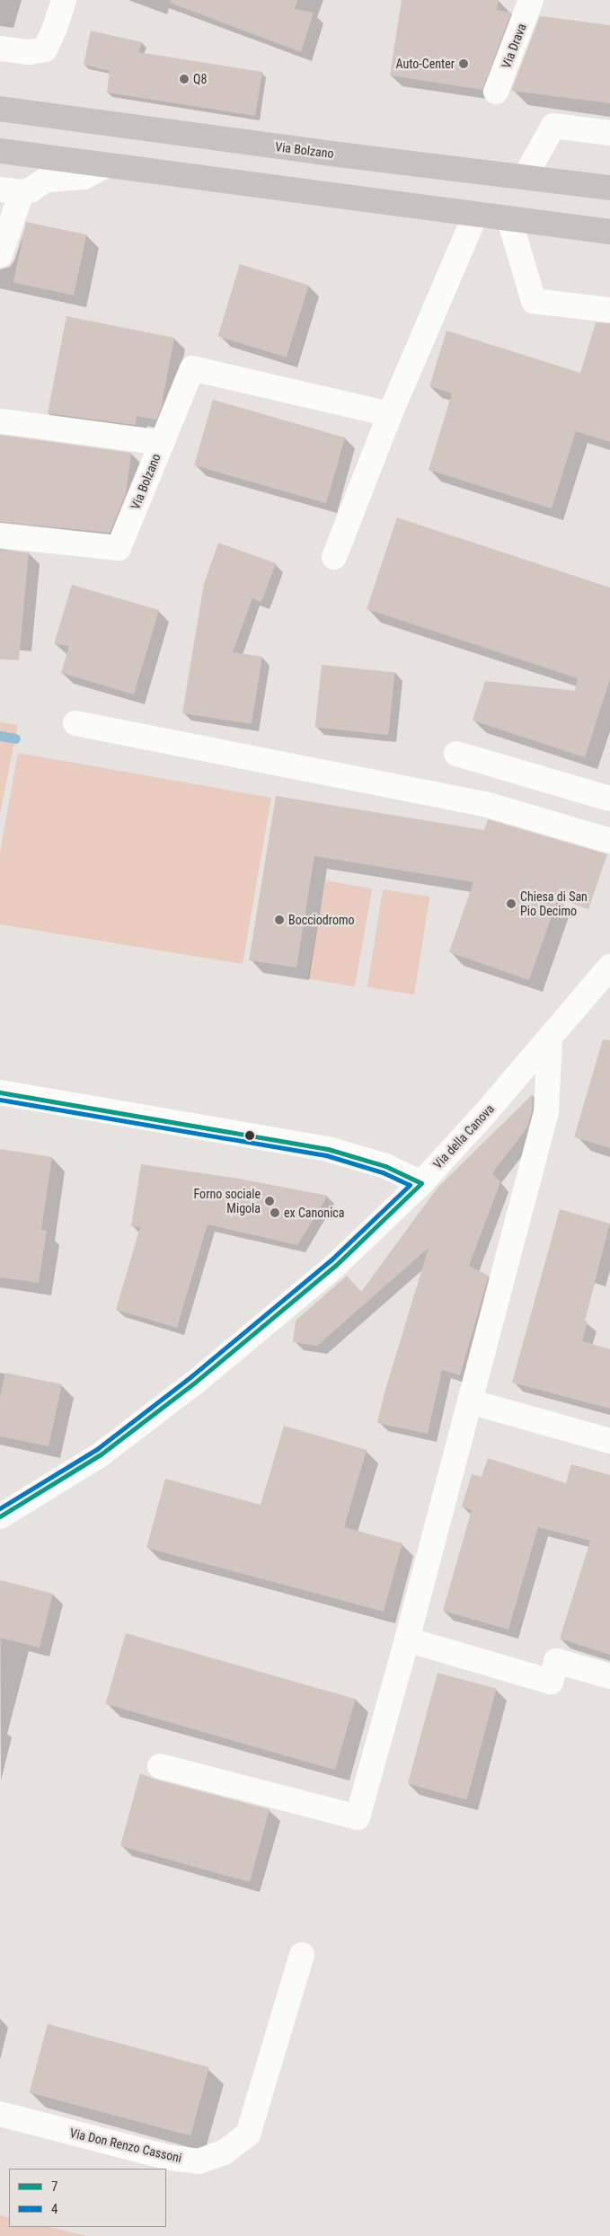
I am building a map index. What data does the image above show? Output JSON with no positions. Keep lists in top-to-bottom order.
{
  "streets": {
    "main road": ["Via Bolzano"],
    "street": ["Via Drava", "Via della Canova", "Via Don Renzo Cassoni"]
  },
  "places": [
    "Auto-Center",
    "Q8",
    "Chiesa di San Pio Decimo",
    "Bocciodromo",
    "Forno sociale Migola",
    "ex Canonica"
  ],
  "lines": ["transit line 7", "transit line 4"],
  "legend": ["7", "4"]
}
